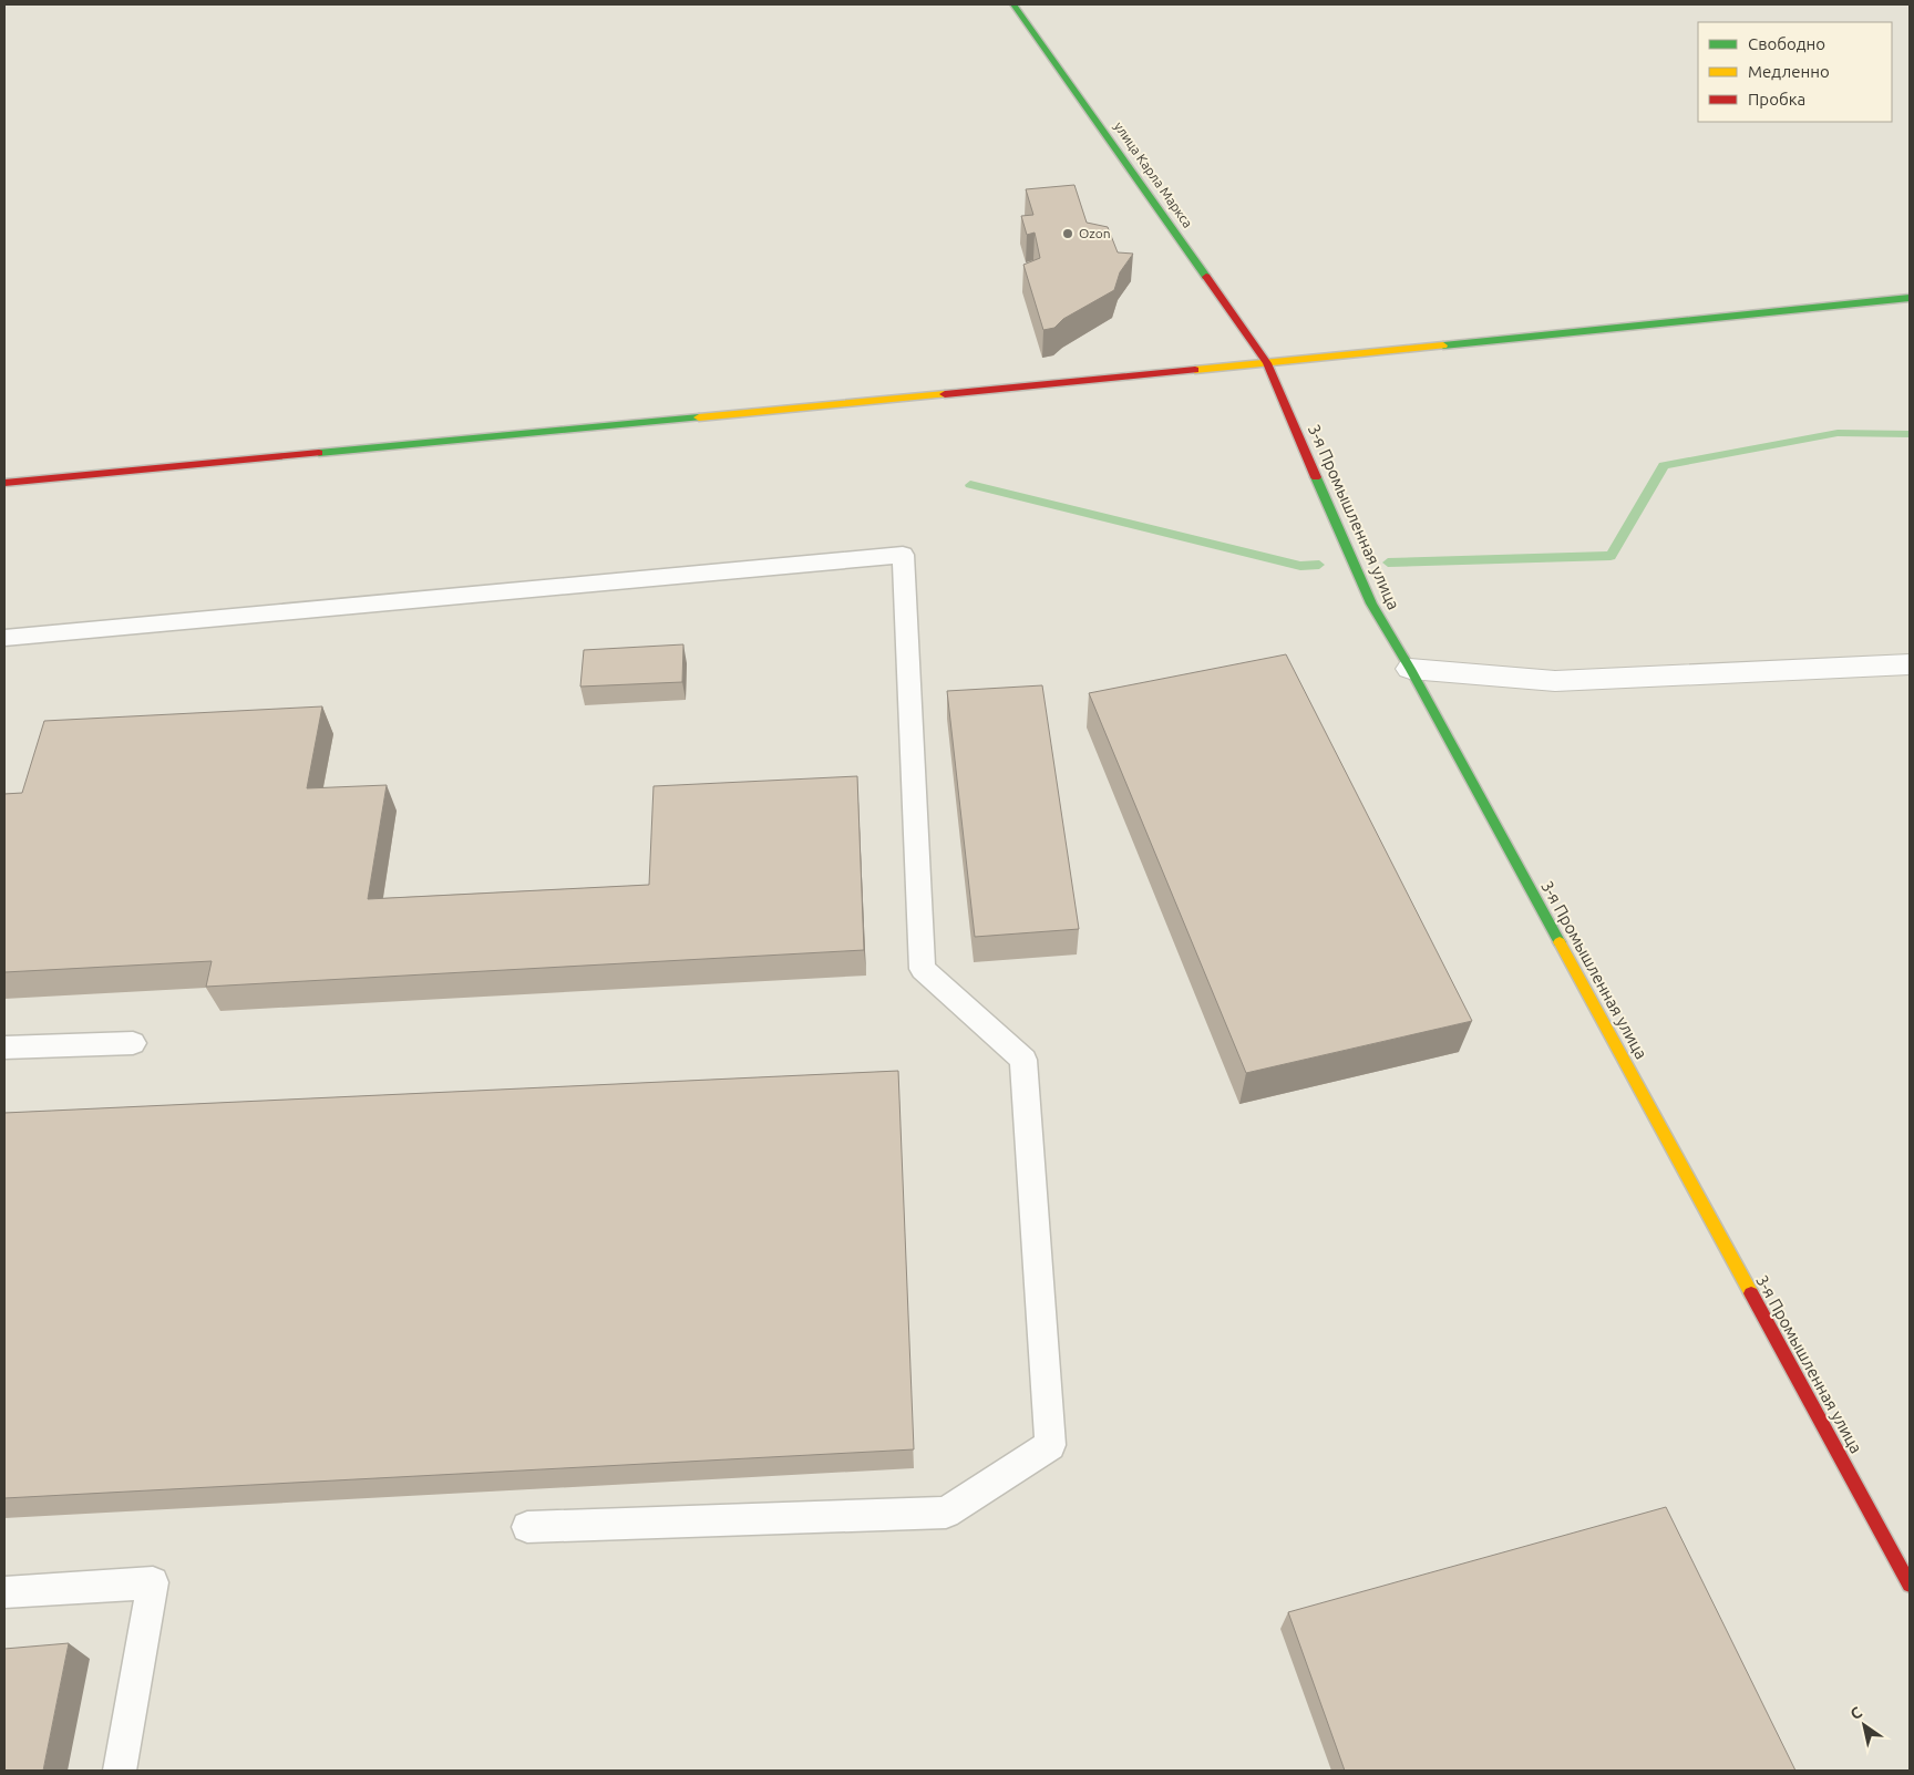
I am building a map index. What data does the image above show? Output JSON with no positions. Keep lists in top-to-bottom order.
{
  "streets": {
    "street": ["улица Карла Маркса", "3-я Промышленная улица"]
  },
  "crossings": [
    ["улица Карла Маркса", "3-я Промышленная улица"]
  ],
  "places": ["Ozon"],
  "legend": ["Свободно", "Медленно", "Пробка"],
  "north": "top left"
}
